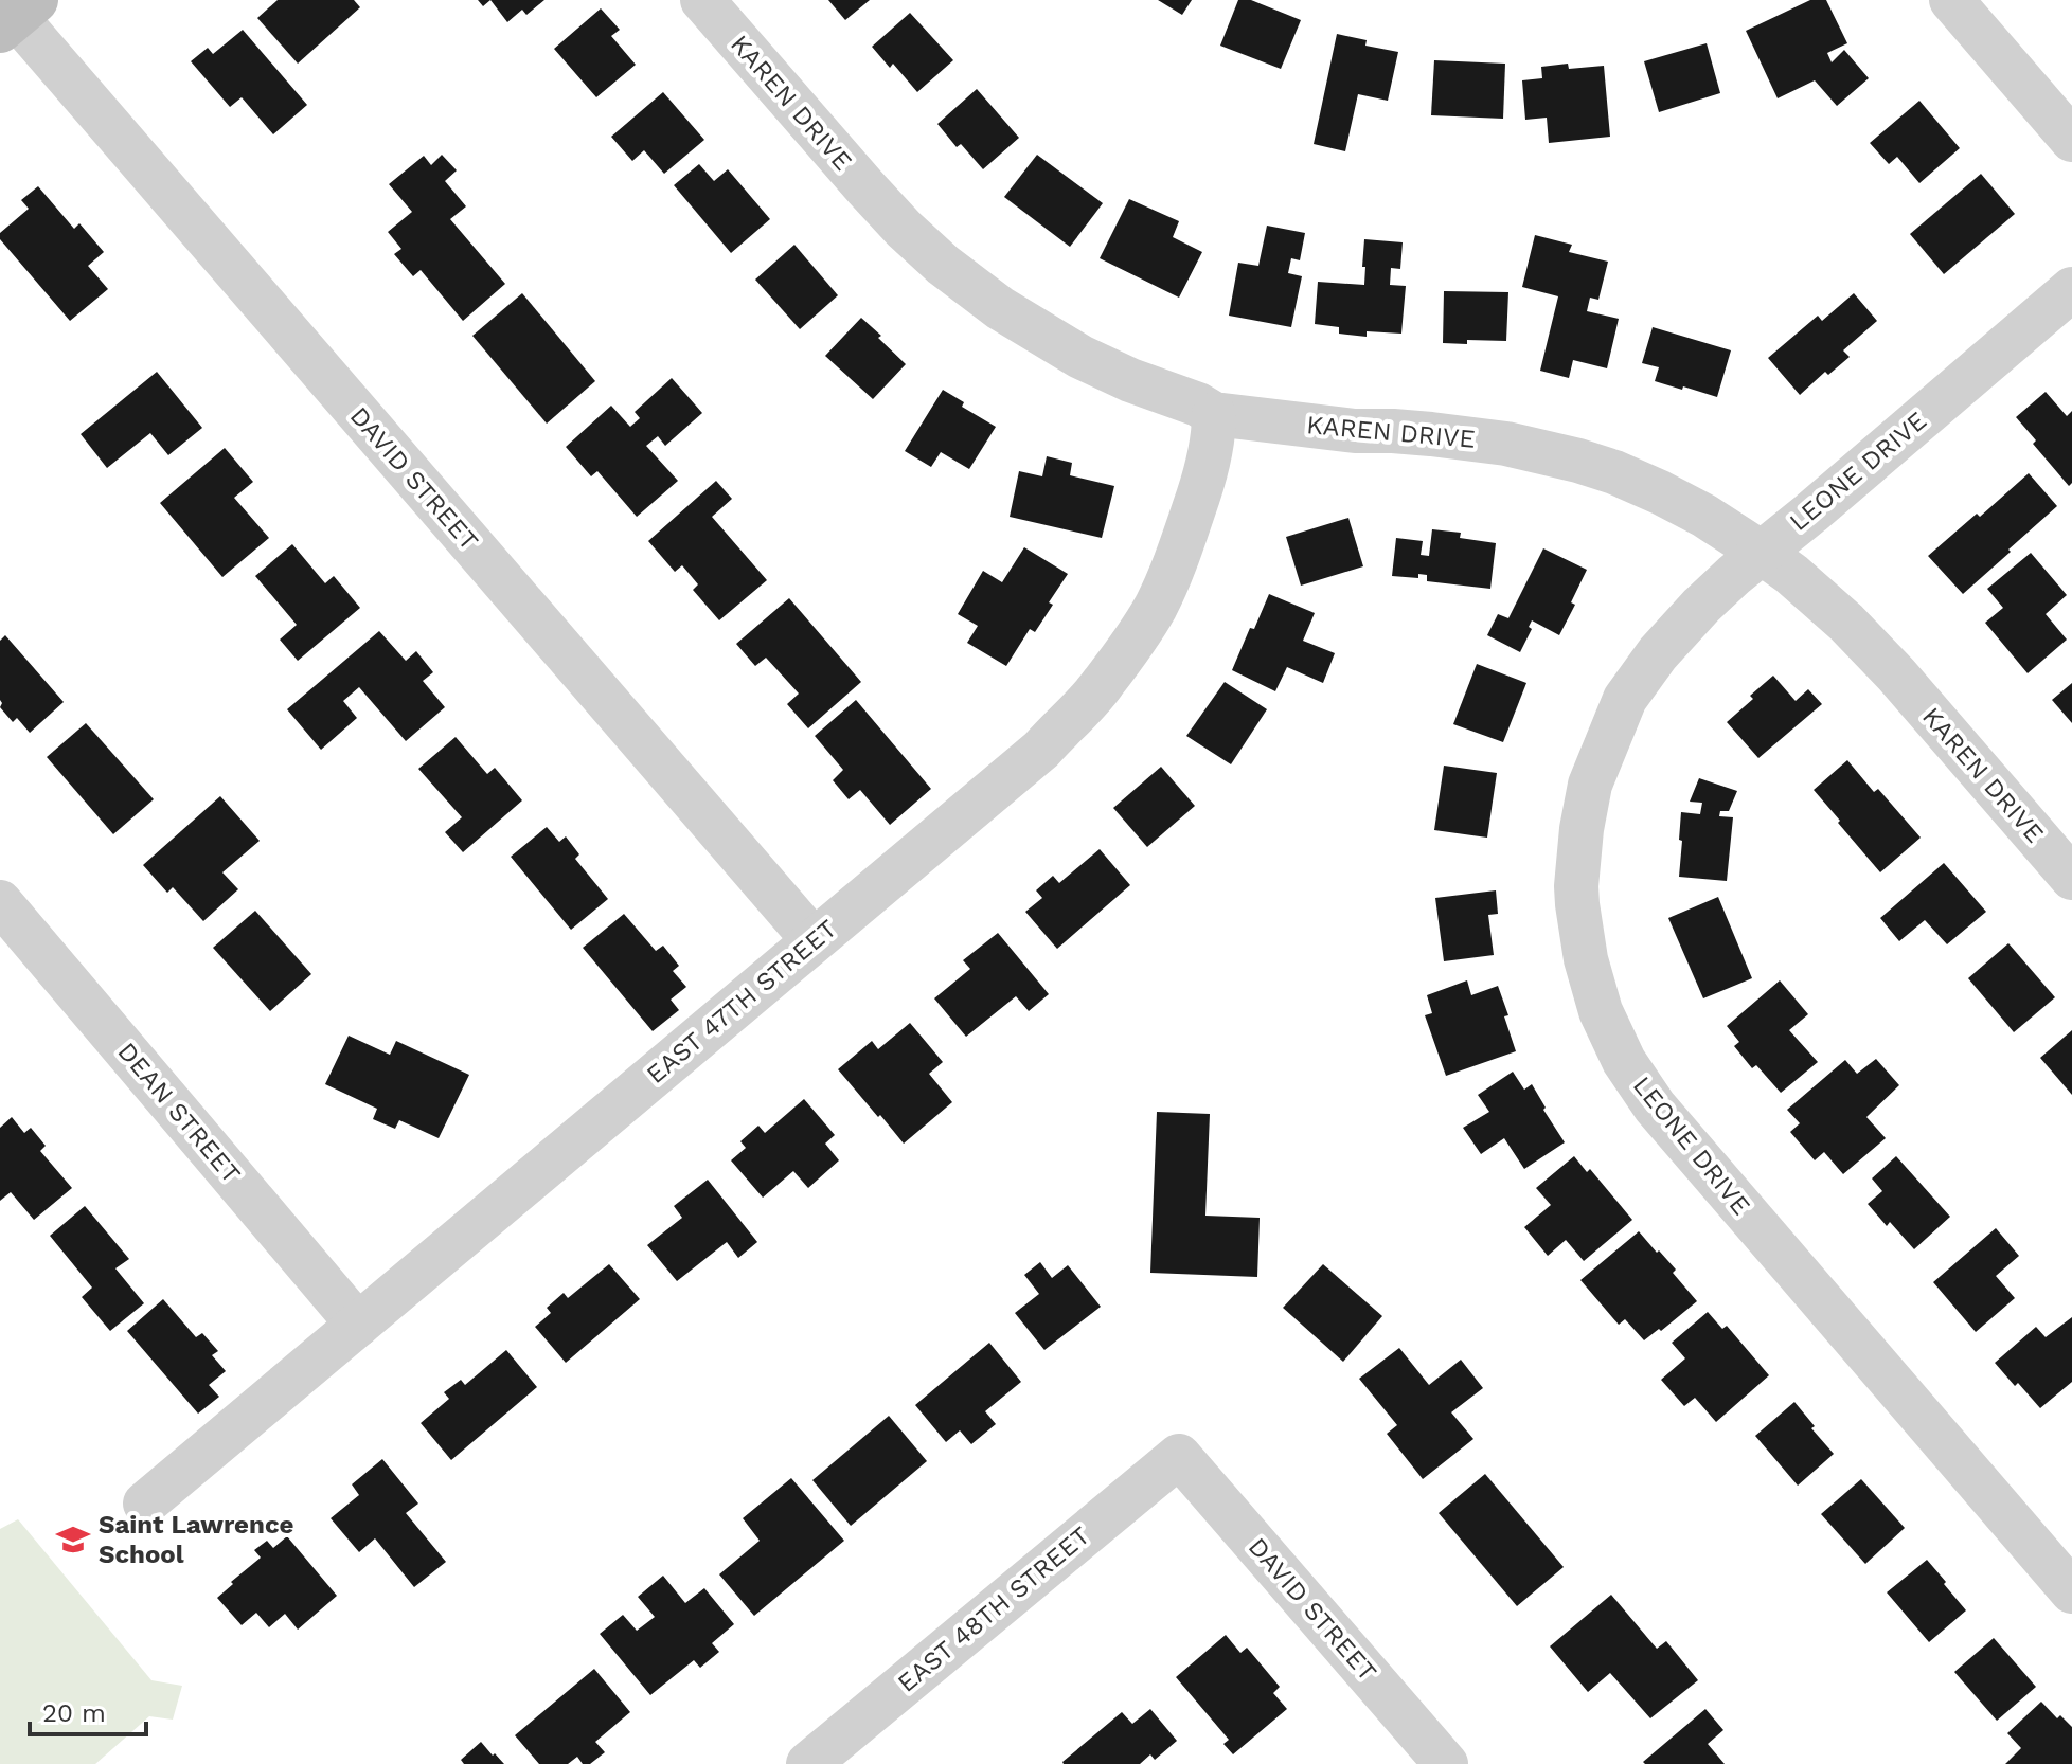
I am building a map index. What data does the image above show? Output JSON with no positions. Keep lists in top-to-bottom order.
{
  "streets": {
    "street": [
      "KAREN DRIVE",
      "LEONE DRIVE",
      "DAVID STREET",
      "EAST 47TH STREET",
      "DEAN STREET",
      "EAST 48TH STREET"
    ]
  },
  "crossings": [
    ["KAREN DRIVE", "LEONE DRIVE"],
    ["KAREN DRIVE", "EAST 47TH STREET"],
    ["DAVID STREET", "EAST 47TH STREET"],
    ["DAVID STREET", "EAST 48TH STREET"],
    ["EAST 47TH STREET", "DEAN STREET"]
  ],
  "places": {
    "school or university": ["Saint Lawrence School"]
  },
  "scale_bar": "20 m"
}
